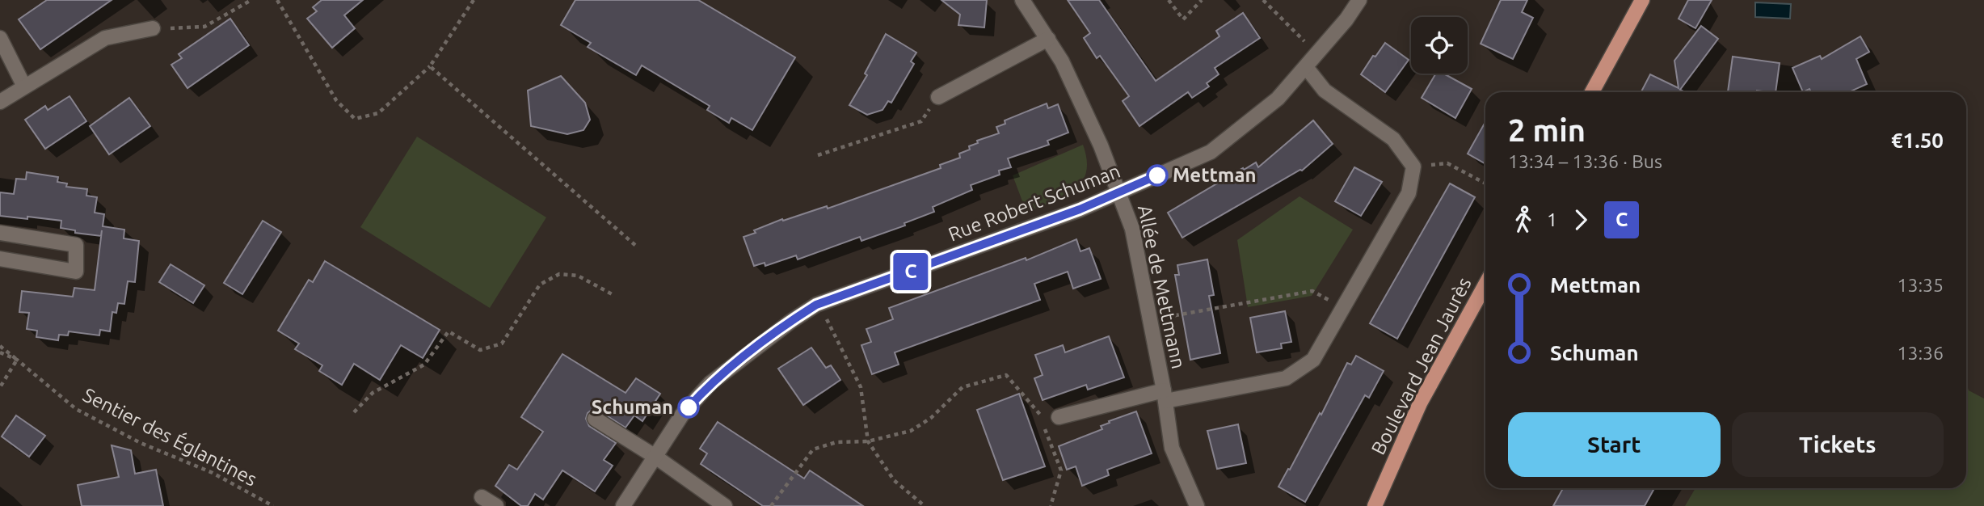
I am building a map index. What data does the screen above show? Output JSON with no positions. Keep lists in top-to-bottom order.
{
  "streets": {
    "main road": ["Boulevard Jean Jaurès"],
    "street": ["Rue Robert Schuman", "Allée de Mettmann"],
    "path": ["Sentier des Églantines"]
  },
  "crossings": [
    ["Rue Robert Schuman", "Allée de Mettmann"]
  ],
  "places": ["Mettman", "Schuman"],
  "lines": ["bus line C"],
  "page": {
    "on_map": "C",
    "heading": ["2 min", "13:34 – 13:36 · Bus", "€1.50"],
    "legs": ["1", "C"],
    "list": [
      {
        "name": "Mettman",
        "value": "13:35"
      },
      {
        "name": "Schuman",
        "value": "13:36"
      }
    ],
    "buttons": ["Start", "Tickets"]
  }
}
